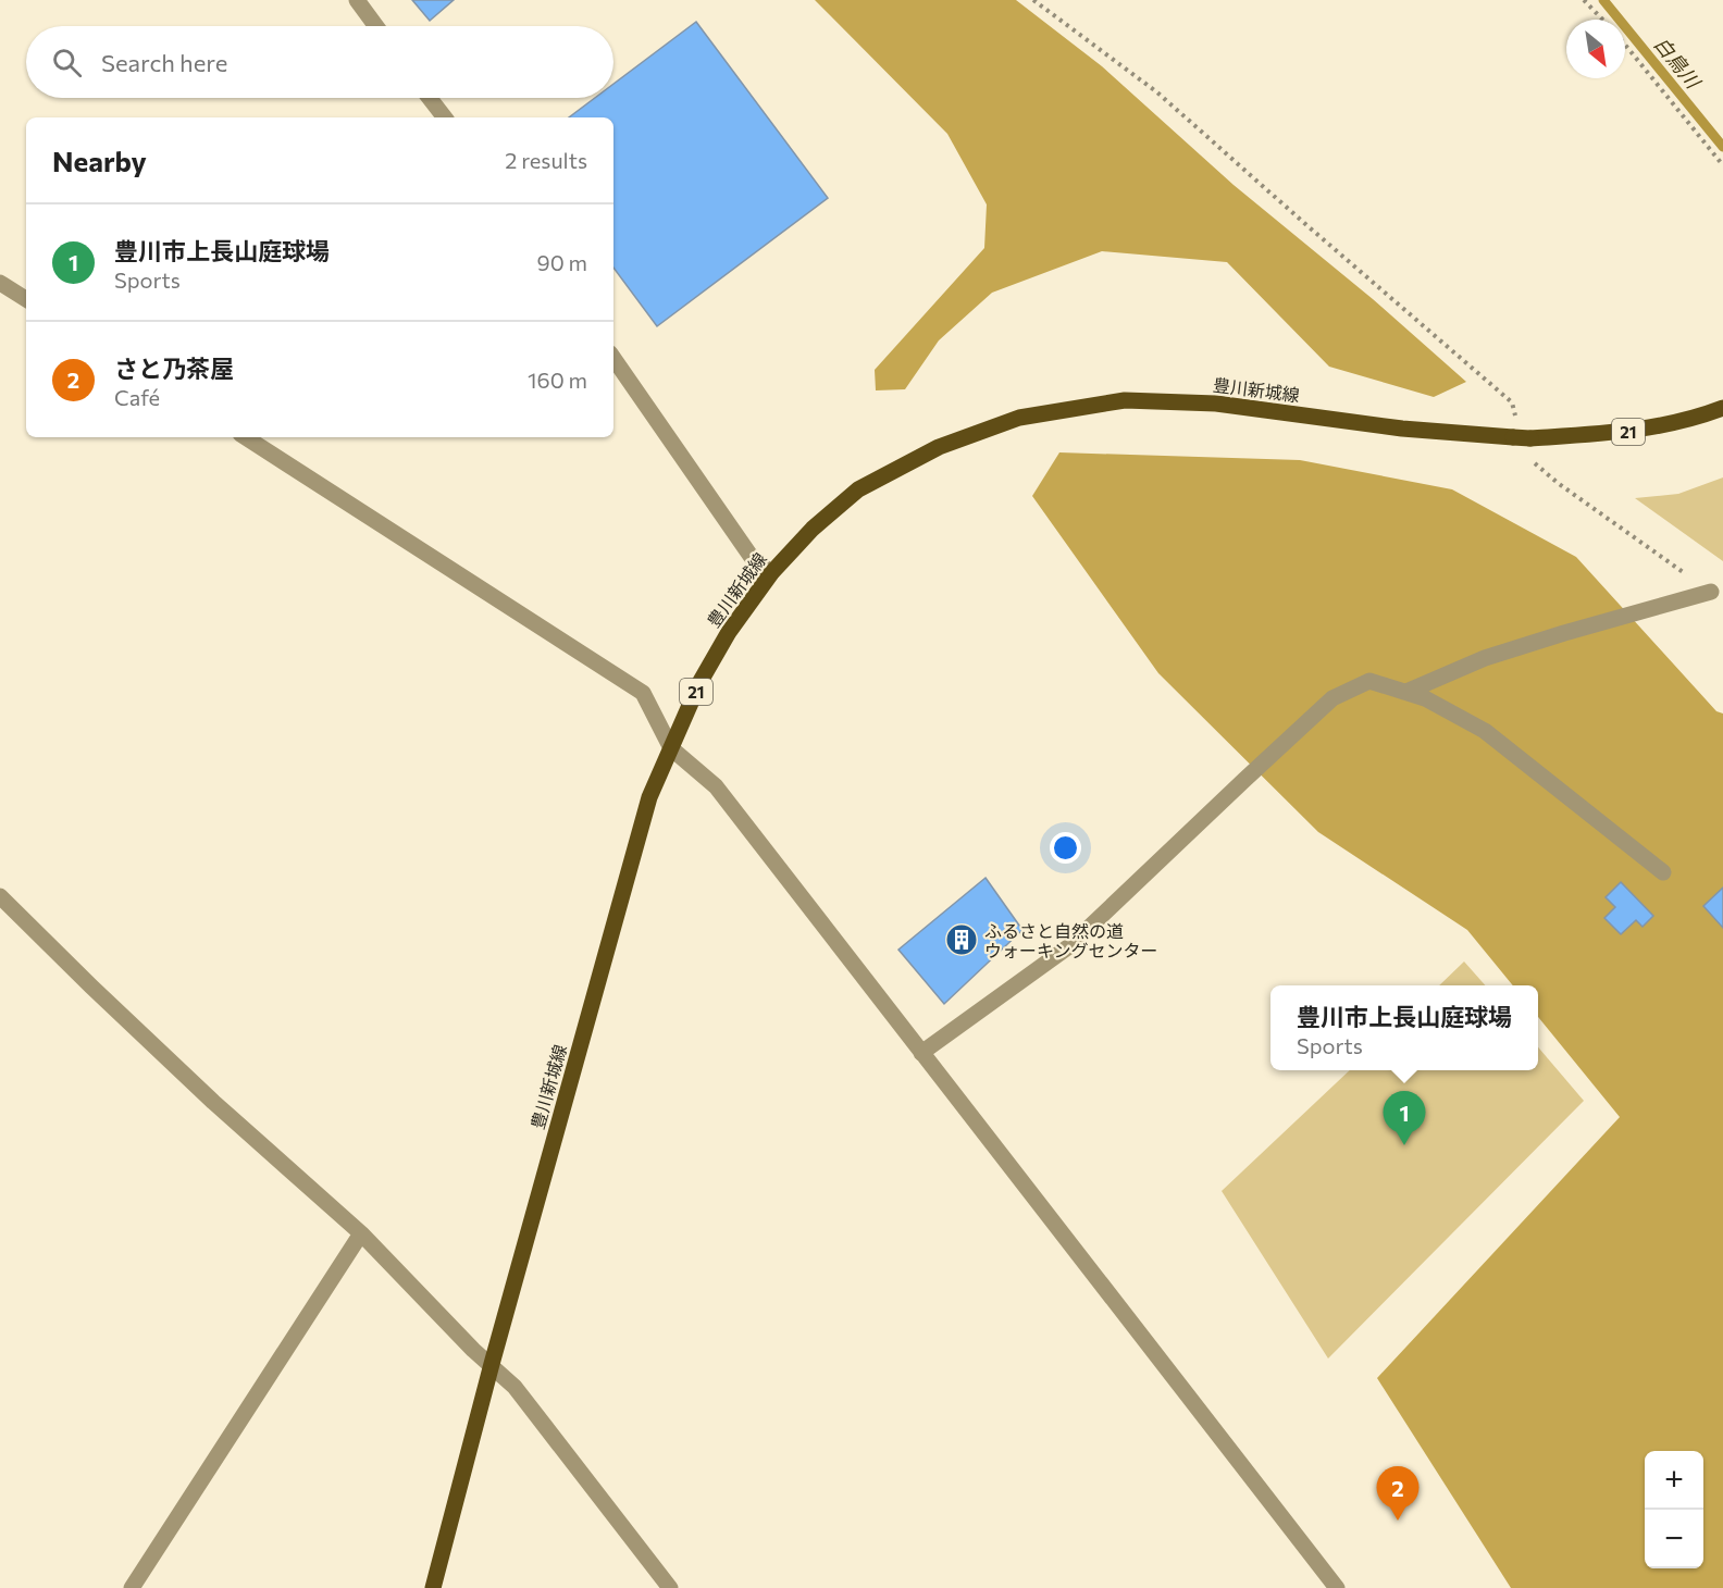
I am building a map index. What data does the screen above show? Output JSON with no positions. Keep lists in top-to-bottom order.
{
  "streets": {
    "main road": ["豊川新城線", "21"]
  },
  "water": ["白鳥川"],
  "places": {
    "building": ["ふるさと自然の道 ウォーキングセンター"]
  },
  "north": "bottom right",
  "page": {
    "search": "Search here",
    "heading": ["Nearby", "2 results"],
    "list": [
      {
        "mark": "1",
        "name": "豊川市上長山庭球場",
        "note": "Sports",
        "value": "90 m"
      },
      {
        "mark": "2",
        "name": "さと乃茶屋",
        "note": "Café",
        "value": "160 m"
      }
    ],
    "popup": ["豊川市上長山庭球場", "Sports"],
    "pins": ["1", "2"],
    "map_buttons": ["+", "−"]
  }
}
